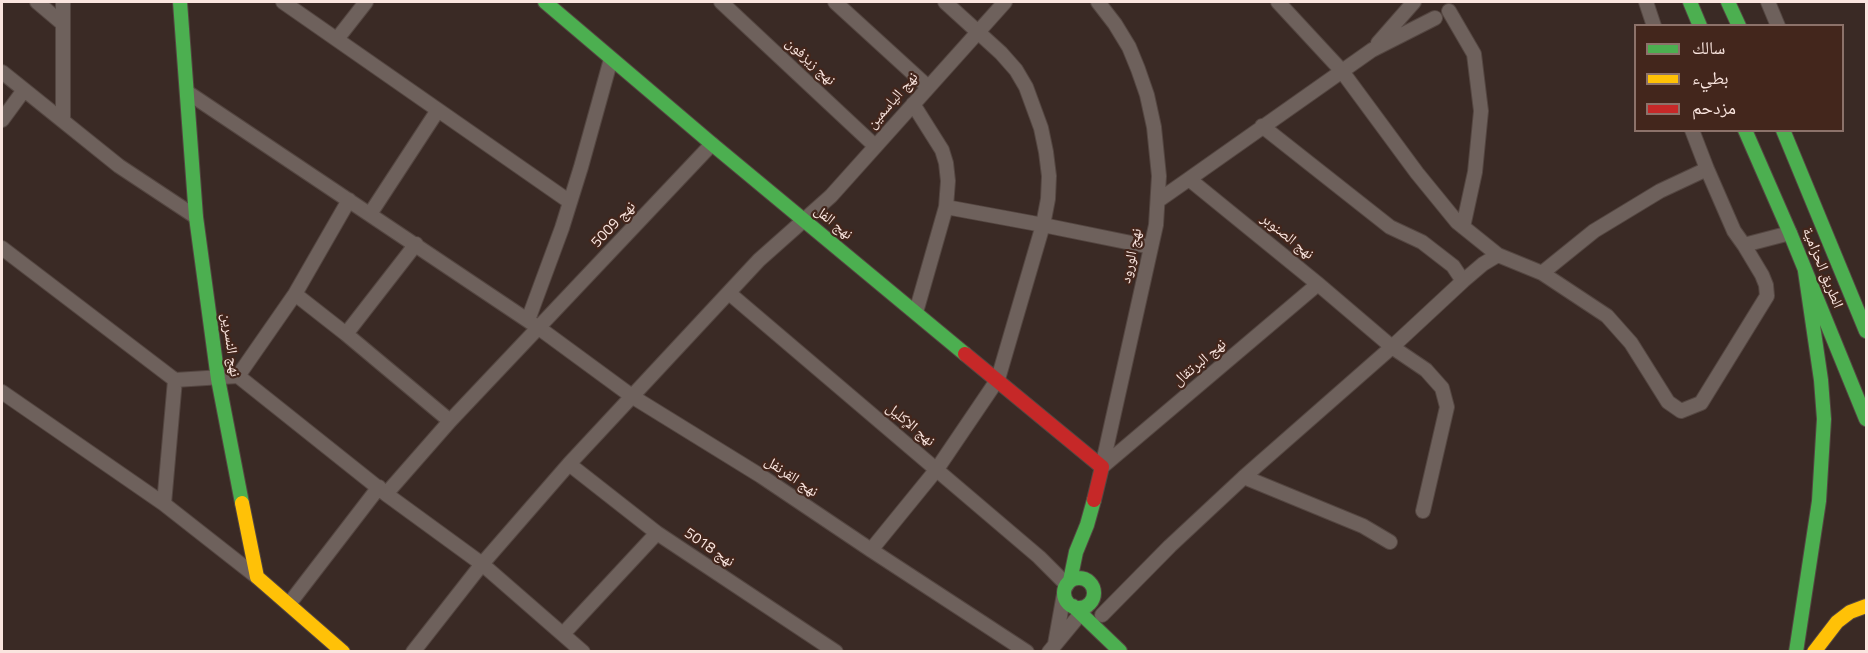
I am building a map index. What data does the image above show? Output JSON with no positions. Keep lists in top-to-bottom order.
{
  "streets": {
    "main road": [
      "نهج الفل",
      "نهج الورود",
      "الطريق الحزامية",
      "نهج النسرين"
    ],
    "street": [
      "نهج زيزفون",
      "نهج الياسمين",
      "نهج 5009",
      "نهج الصنوبر",
      "نهج البرتقال",
      "نهج الإكليل",
      "نهج القرنفل",
      "نهج 5018"
    ]
  },
  "crossings": [
    ["نهج زيزفون", "نهج الياسمين"],
    ["نهج الياسمين", "نهج الفل"],
    ["نهج الياسمين", "نهج الإكليل"],
    ["نهج الياسمين", "نهج القرنفل"],
    ["نهج الياسمين", "نهج 5018"],
    ["نهج الفل", "نهج 5009"],
    ["نهج الفل", "نهج الورود"],
    ["نهج الفل", "نهج البرتقال"],
    ["نهج 5009", "نهج القرنفل"],
    ["نهج الصنوبر", "نهج البرتقال"],
    ["نهج الورود", "نهج البرتقال"],
    ["نهج النسرين", "نهج القرنفل"]
  ],
  "legend": ["سالك", "بطيء", "مزدحم"]
}
